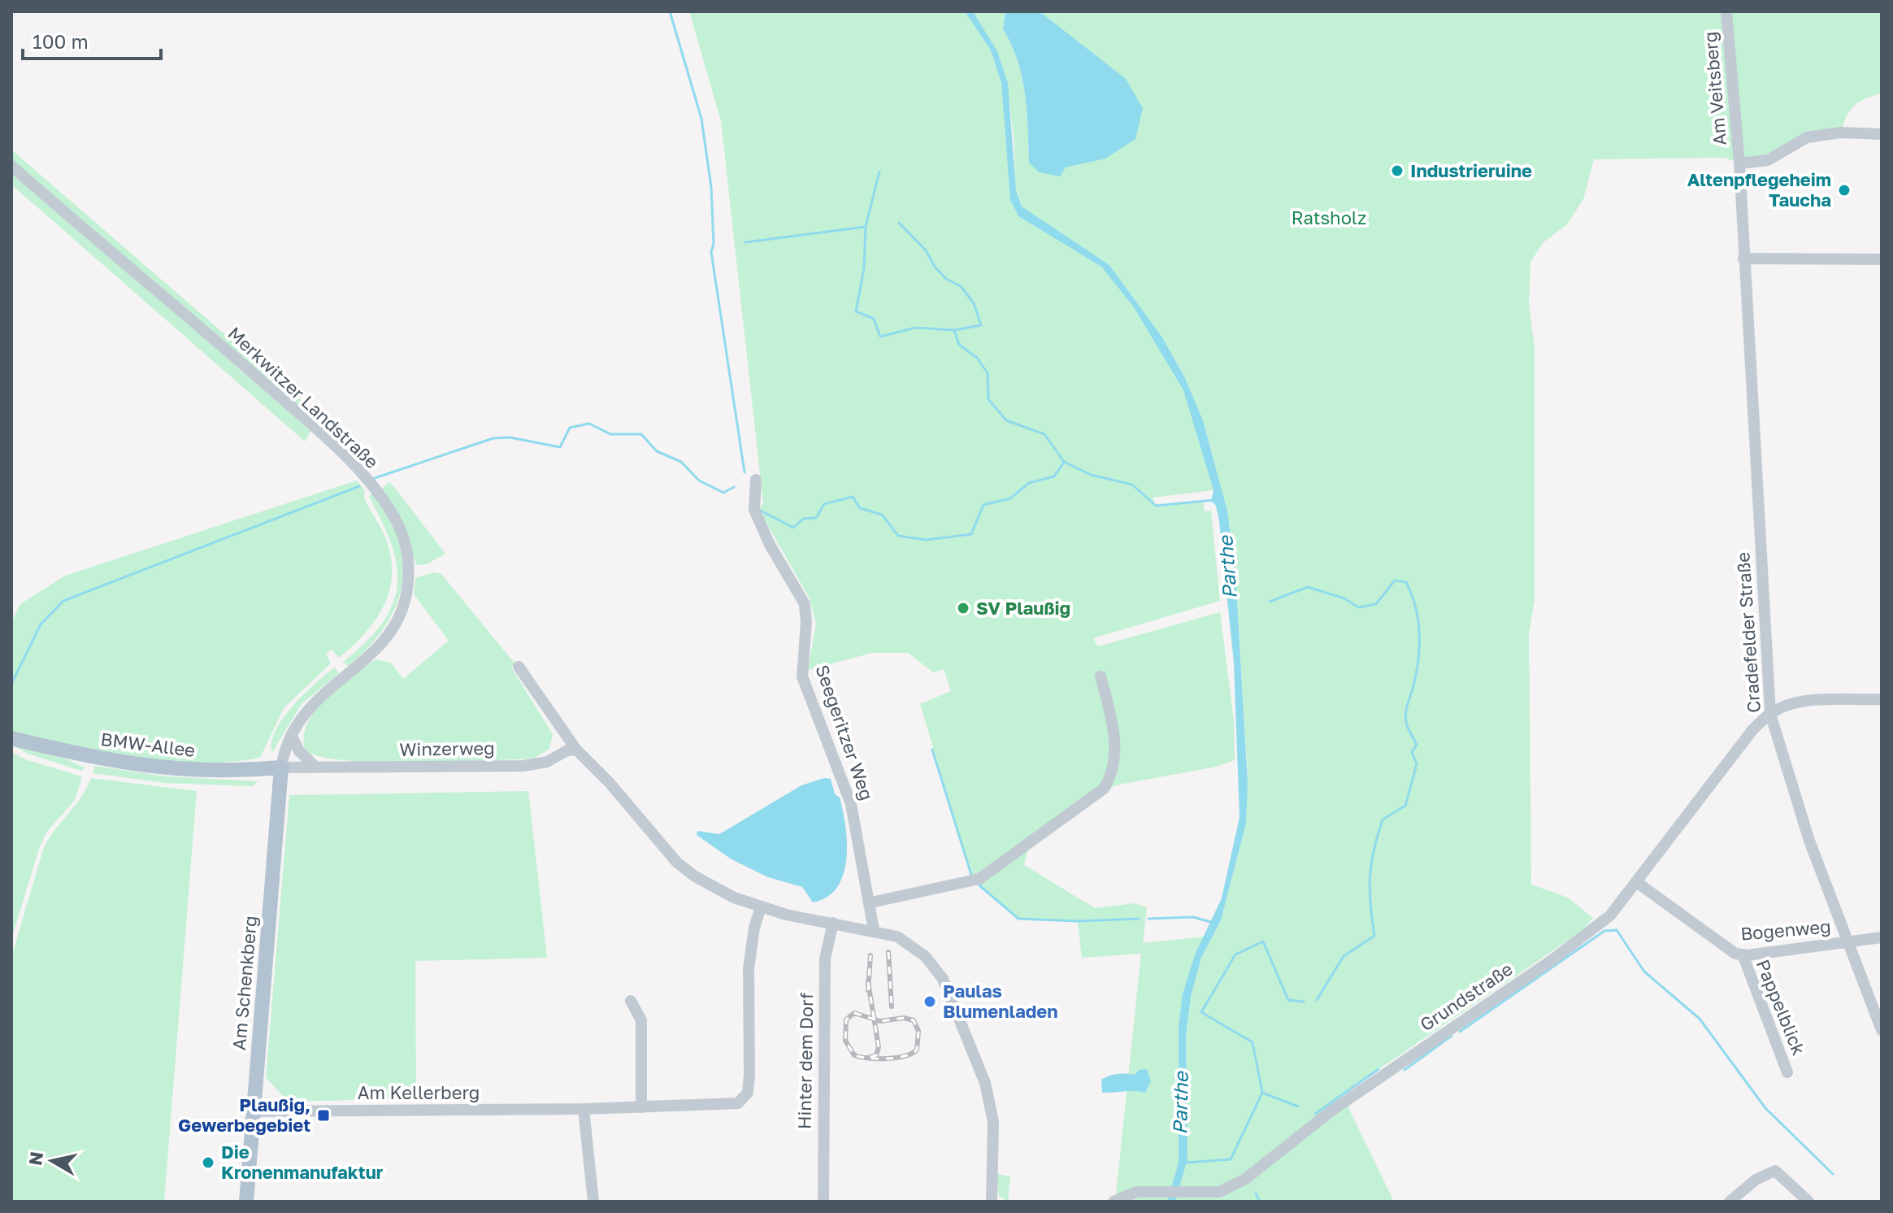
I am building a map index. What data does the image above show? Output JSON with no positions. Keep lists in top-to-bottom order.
{
  "streets": {
    "main road": ["BMW-Allee", "Am Schenkberg"],
    "street": [
      "Am Veitsberg",
      "Merkwitzer Landstraße",
      "Cradefelder Straße",
      "Seegeritzer Weg",
      "Winzerweg",
      "Bogenweg",
      "Grundstraße",
      "Pappelblick",
      "Hinter dem Dorf",
      "Am Kellerberg"
    ]
  },
  "crossings": [
    ["Am Veitsberg", "Cradefelder Straße"],
    ["Merkwitzer Landstraße", "BMW-Allee"],
    ["Merkwitzer Landstraße", "Winzerweg"],
    ["Merkwitzer Landstraße", "Am Schenkberg"],
    ["Cradefelder Straße", "Bogenweg"],
    ["Cradefelder Straße", "Grundstraße"],
    ["BMW-Allee", "Winzerweg"],
    ["BMW-Allee", "Am Schenkberg"],
    ["Winzerweg", "Am Schenkberg"],
    ["Bogenweg", "Grundstraße"],
    ["Bogenweg", "Pappelblick"],
    ["Am Schenkberg", "Am Kellerberg"]
  ],
  "water": ["Parthe"],
  "parks": ["Ratsholz"],
  "places": {
    "other": [
      "Industrieruine",
      "Altenpflegeheim Taucha",
      "SV Plaußig",
      "Paulas Blumenladen",
      "Die Kronenmanufaktur"
    ],
    "transit": ["Plaußig, Gewerbegebiet"]
  },
  "scale_bar": "100 m",
  "north": "left"
}
